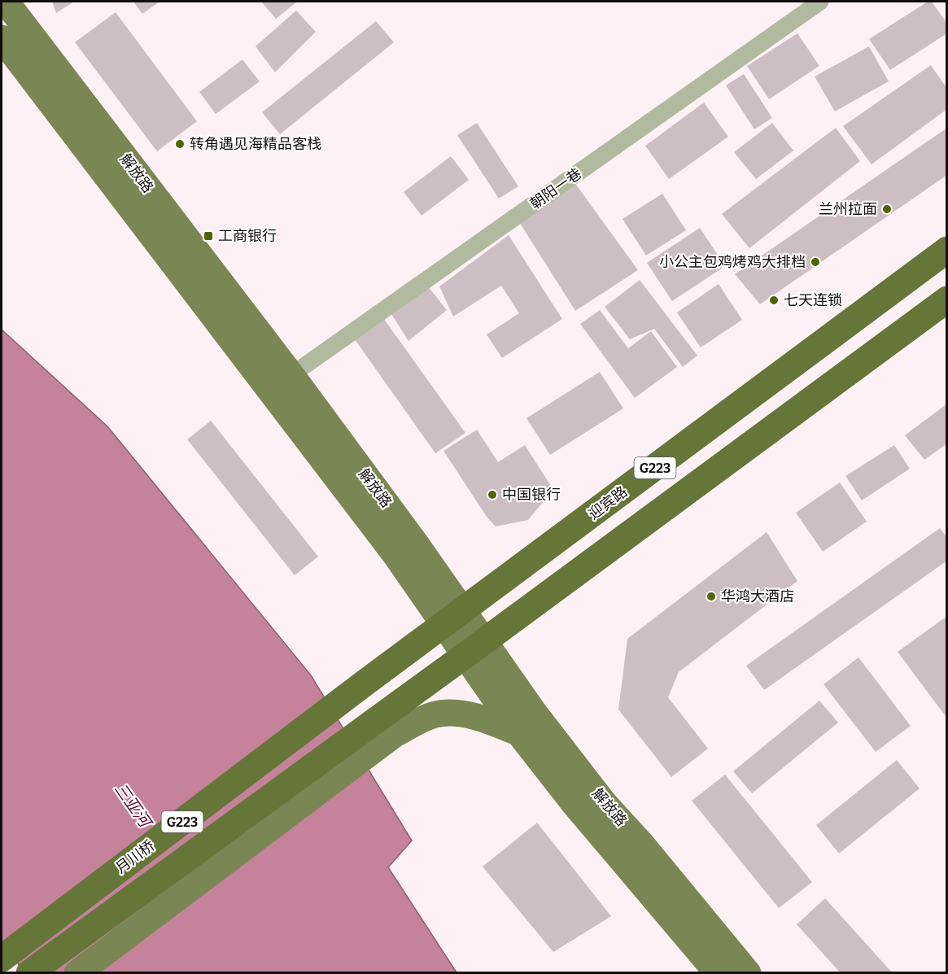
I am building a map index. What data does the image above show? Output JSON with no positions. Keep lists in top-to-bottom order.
{
  "streets": {
    "highway": ["G223", "迎宾路", "月川桥"],
    "main road": ["解放路"],
    "street": ["朝阳一巷"]
  },
  "crossings": [
    ["解放路", "朝阳一巷"],
    ["解放路", "G223"],
    ["解放路", "迎宾路"],
    ["G223", "月川桥"],
    ["迎宾路", "月川桥"]
  ],
  "water": ["三亚河"],
  "places": {
    "other": [
      "转角遇见海精品客栈",
      "兰州拉面",
      "小公主包鸡烤鸡大排档",
      "七天连锁",
      "中国银行",
      "华鸿大酒店"
    ],
    "transit": ["工商银行"]
  }
}
